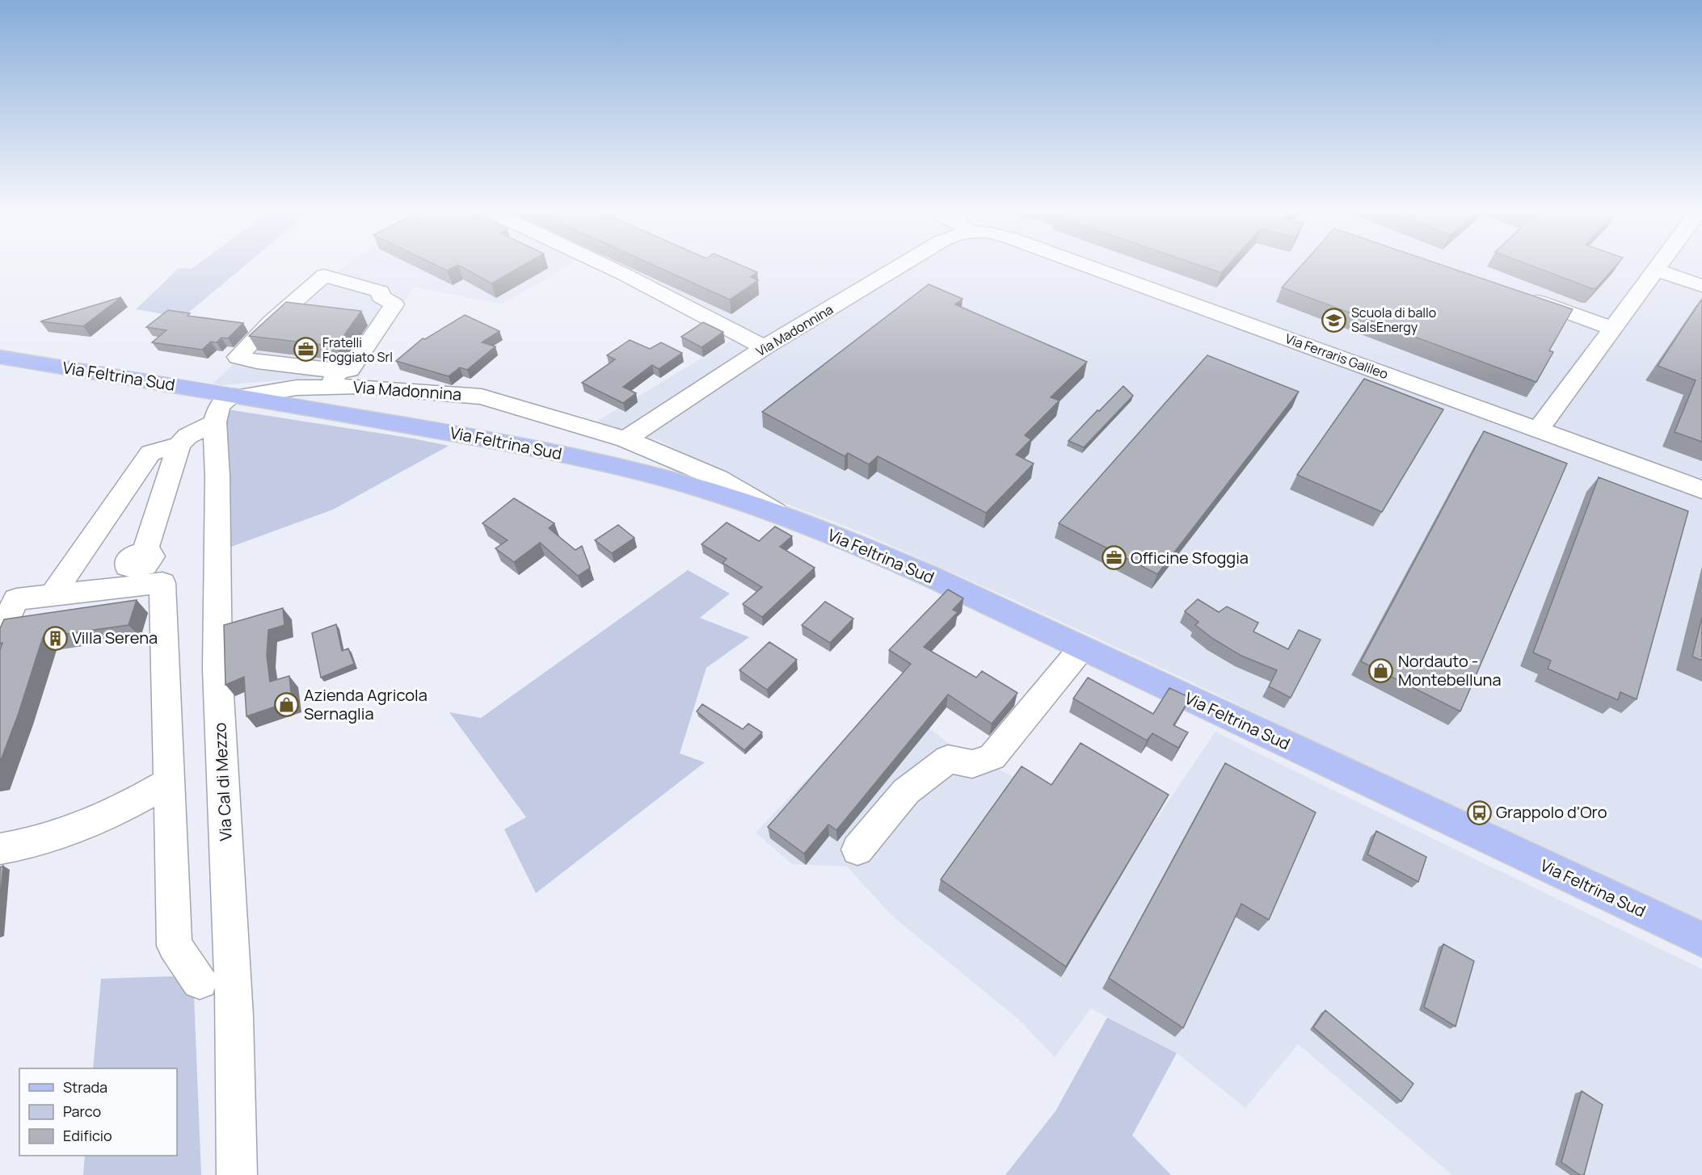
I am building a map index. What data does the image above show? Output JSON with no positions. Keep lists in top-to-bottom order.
{
  "streets": {
    "main road": ["Via Feltrina Sud"],
    "street": ["Via Madonnina", "Via Ferraris Galileo", "Via Cal di Mezzo"]
  },
  "crossings": [
    ["Via Madonnina", "Via Feltrina Sud"],
    ["Via Madonnina", "Via Cal di Mezzo"],
    ["Via Feltrina Sud", "Via Cal di Mezzo"]
  ],
  "places": {
    "school or university": ["Scuola di ballo SalsEnergy"],
    "office": ["Fratelli Foggiato Srl", "Officine Sfoggia"],
    "building": ["Villa Serena"],
    "shop": ["Nordauto - Montebelluna", "Azienda Agricola Sernaglia"],
    "bus stop": ["Grappolo d'Oro"]
  },
  "legend": ["Strada", "Parco", "Edificio"]
}
